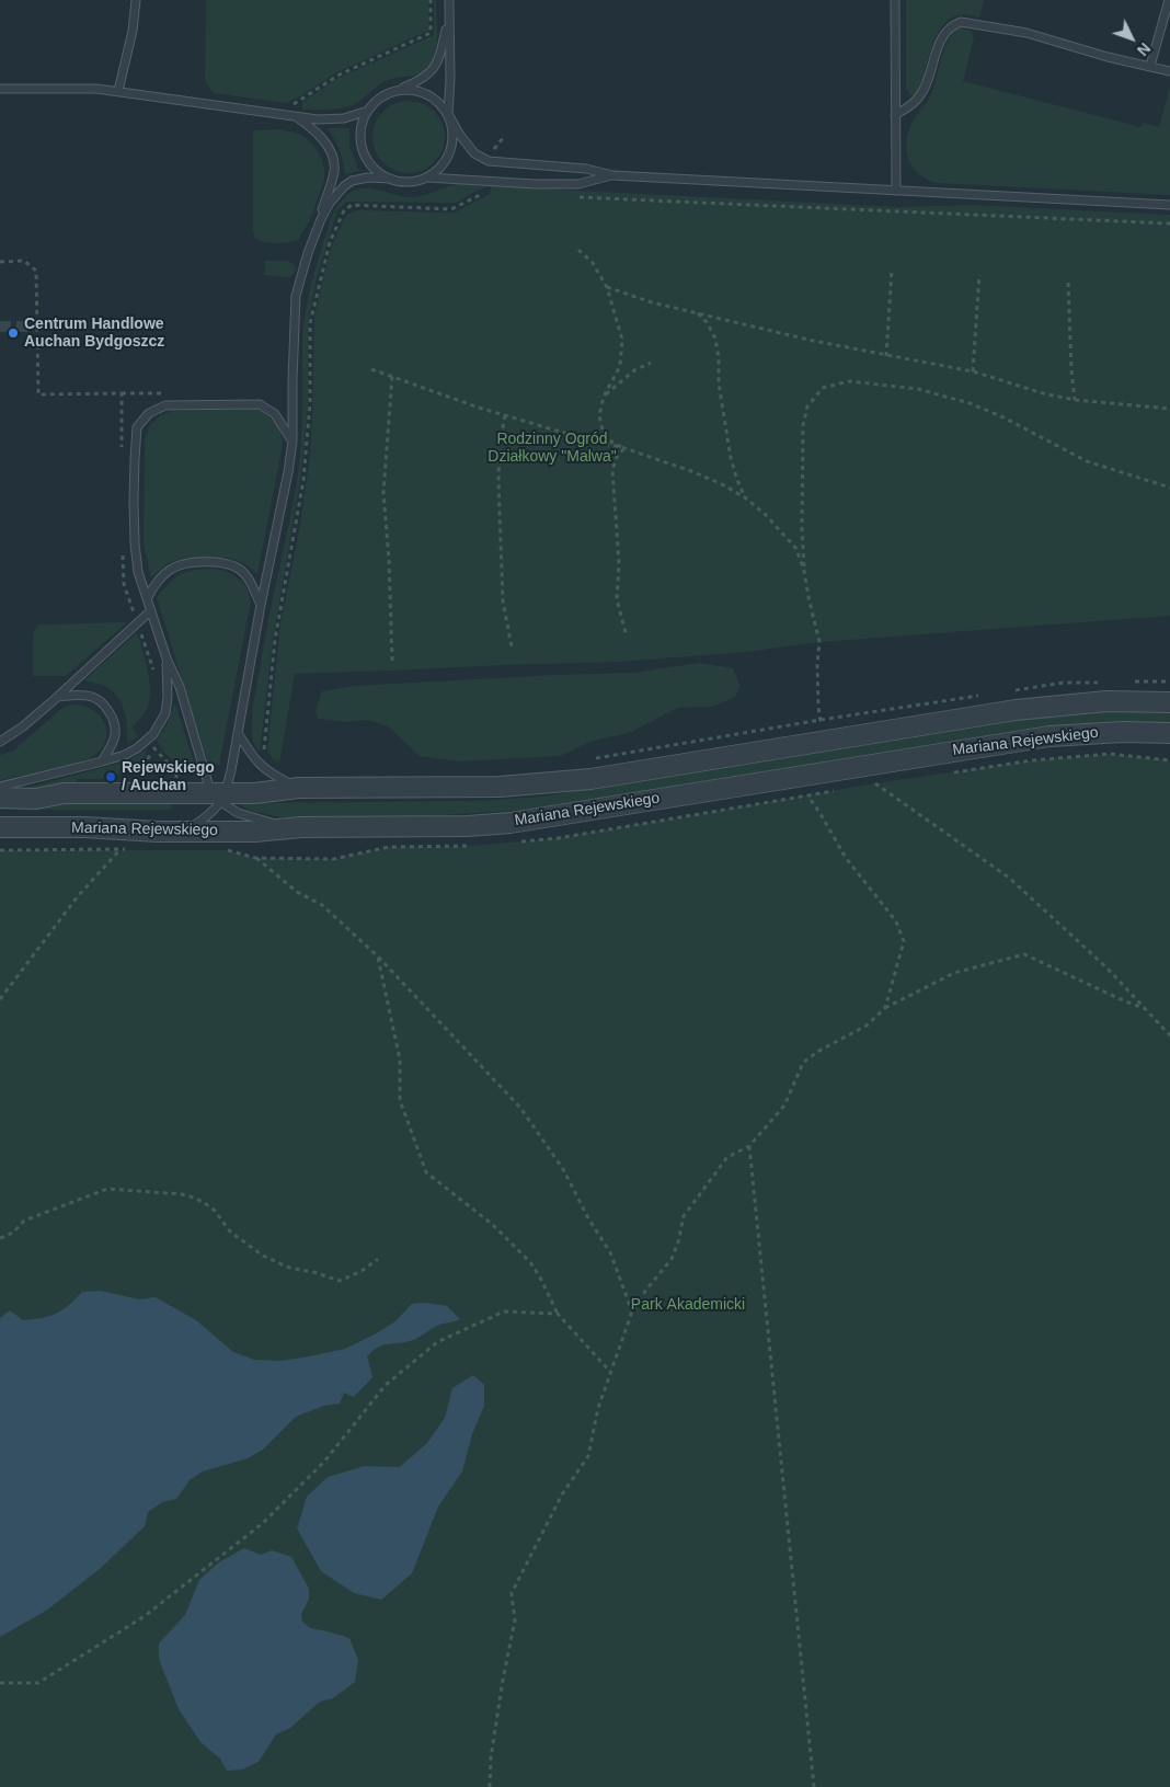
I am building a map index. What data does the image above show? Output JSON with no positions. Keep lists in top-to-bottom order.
{
  "streets": {
    "street": ["Mariana Rejewskiego"]
  },
  "parks": ["Rodzinny Ogród Działkowy \"Malwa\"", "Park Akademicki"],
  "places": ["Centrum Handlowe Auchan Bydgoszcz", "Rejewskiego / Auchan"],
  "north": "bottom right"
}
